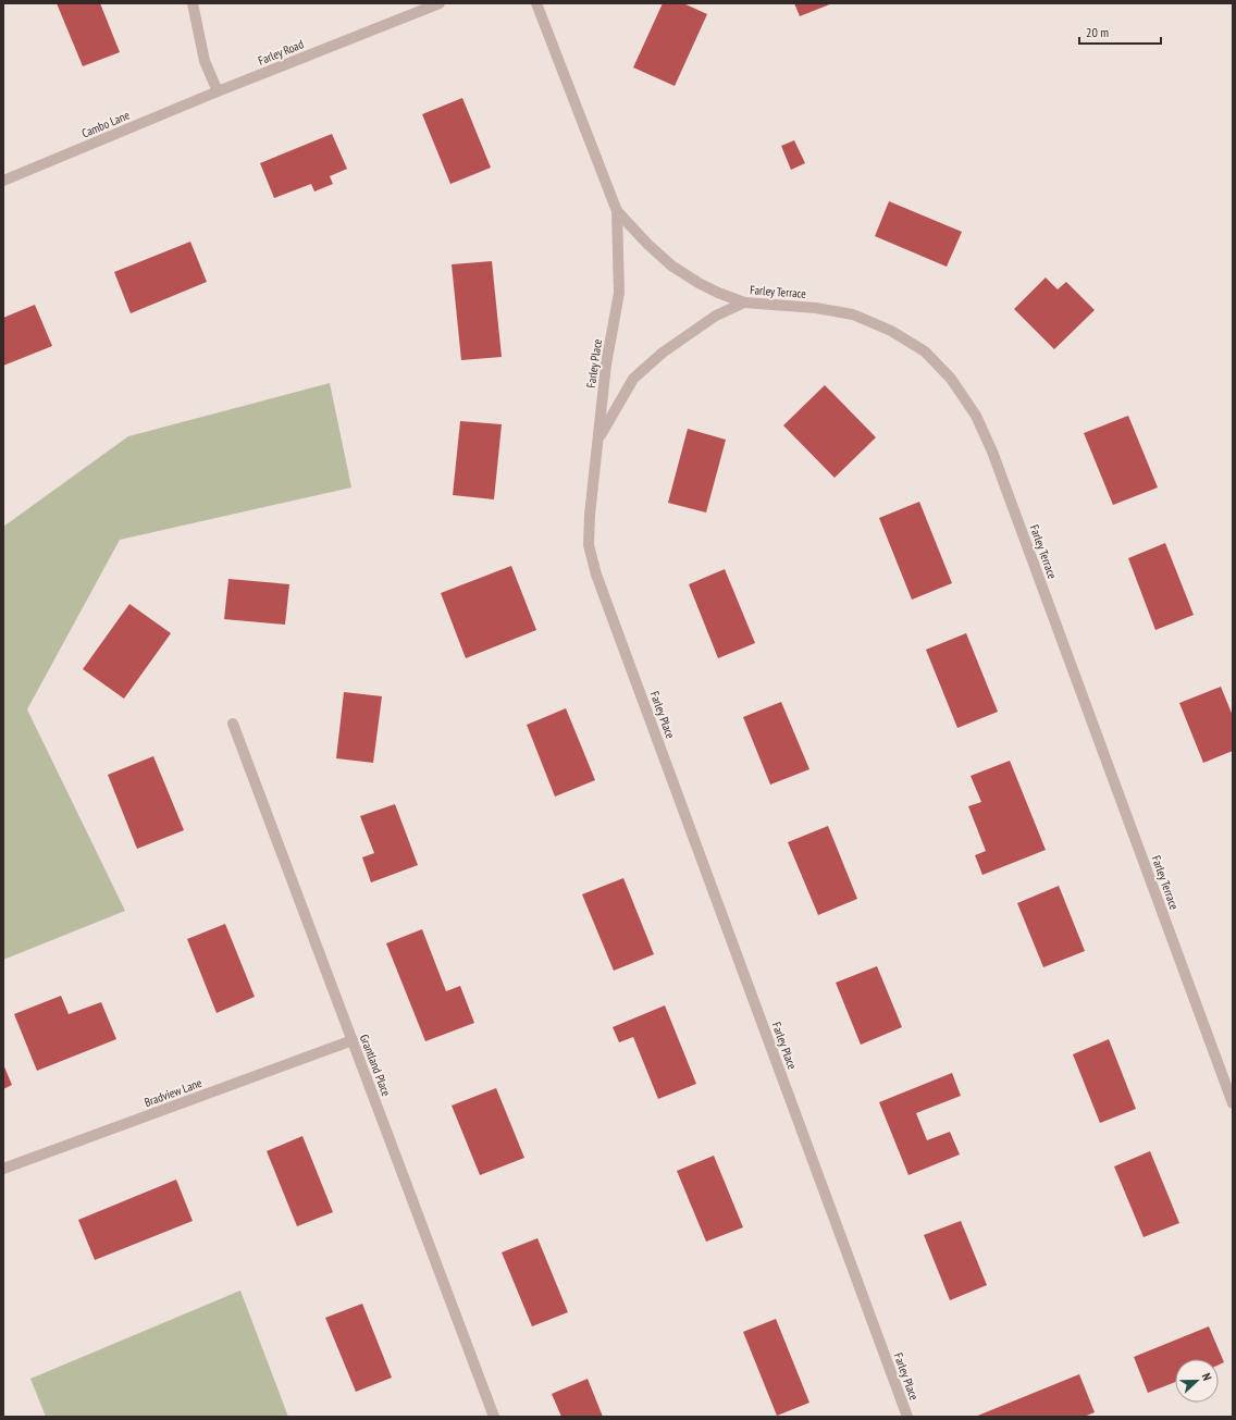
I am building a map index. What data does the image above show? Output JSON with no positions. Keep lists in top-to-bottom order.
{
  "streets": {
    "street": [
      "Farley Road",
      "Cambo Lane",
      "Farley Terrace",
      "Farley Place",
      "Grantland Place",
      "Bradview Lane"
    ]
  },
  "crossings": [
    ["Farley Road", "Cambo Lane"],
    ["Farley Terrace", "Farley Place"],
    ["Grantland Place", "Bradview Lane"]
  ],
  "scale_bar": "20 m",
  "north": "right"
}
